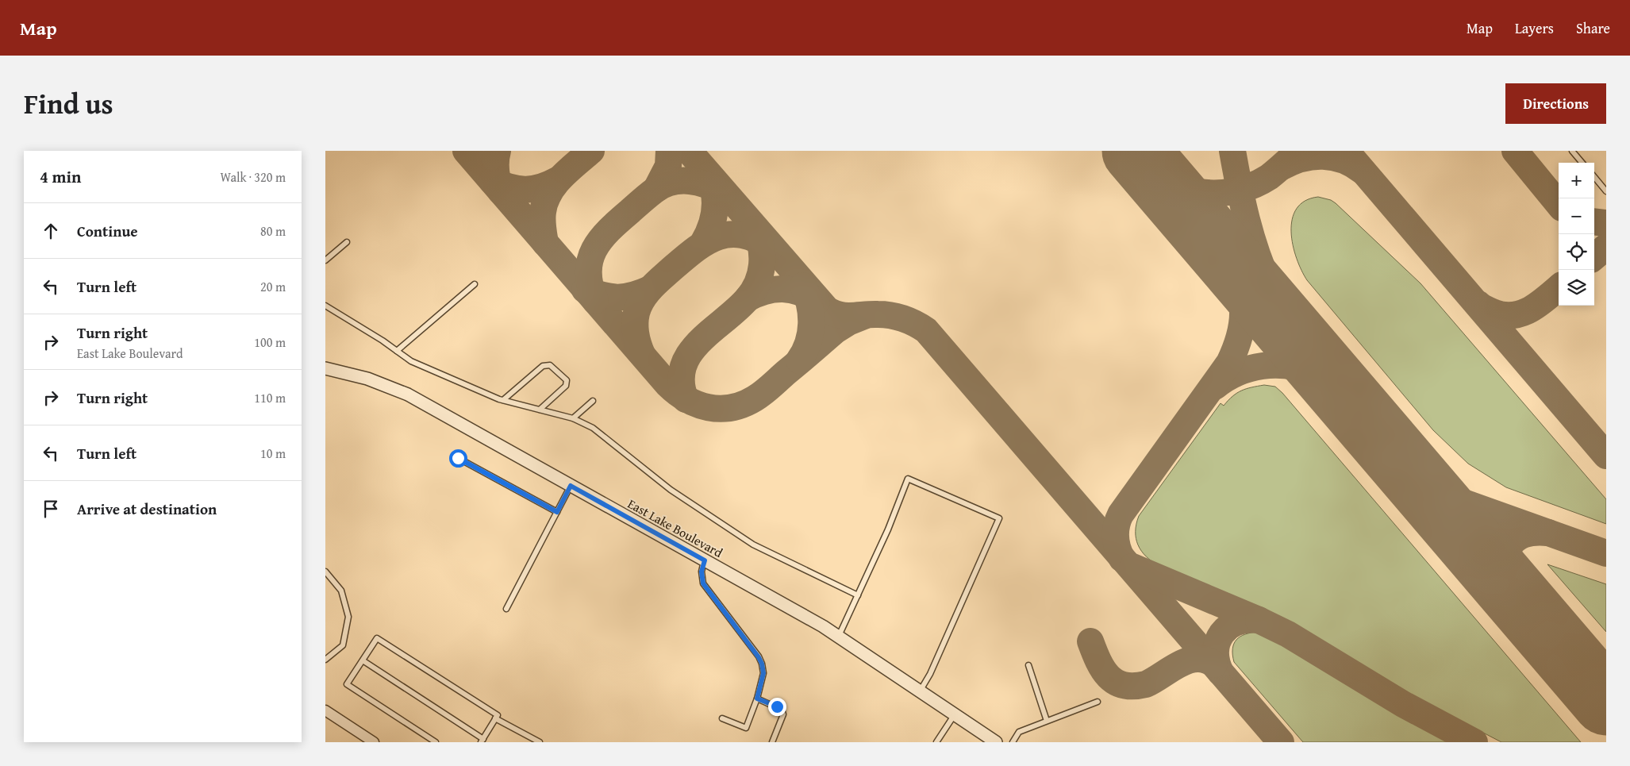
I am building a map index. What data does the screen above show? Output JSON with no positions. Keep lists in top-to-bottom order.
{
  "streets": {
    "street": ["East Lake Boulevard"]
  },
  "page": {
    "header": "Map",
    "nav": ["Map", "Layers", "Share"],
    "title": "Find us",
    "buttons": "Directions",
    "heading": ["4 min", "Walk · 320 m"],
    "map_buttons": ["+", "−"],
    "list": [
      ["Continue", "80 m"],
      ["Turn left", "20 m"],
      ["Turn right", "East Lake Boulevard", "100 m"],
      ["Turn right", "110 m"],
      ["Turn left", "10 m"],
      "Arrive at destination"
    ]
  }
}
